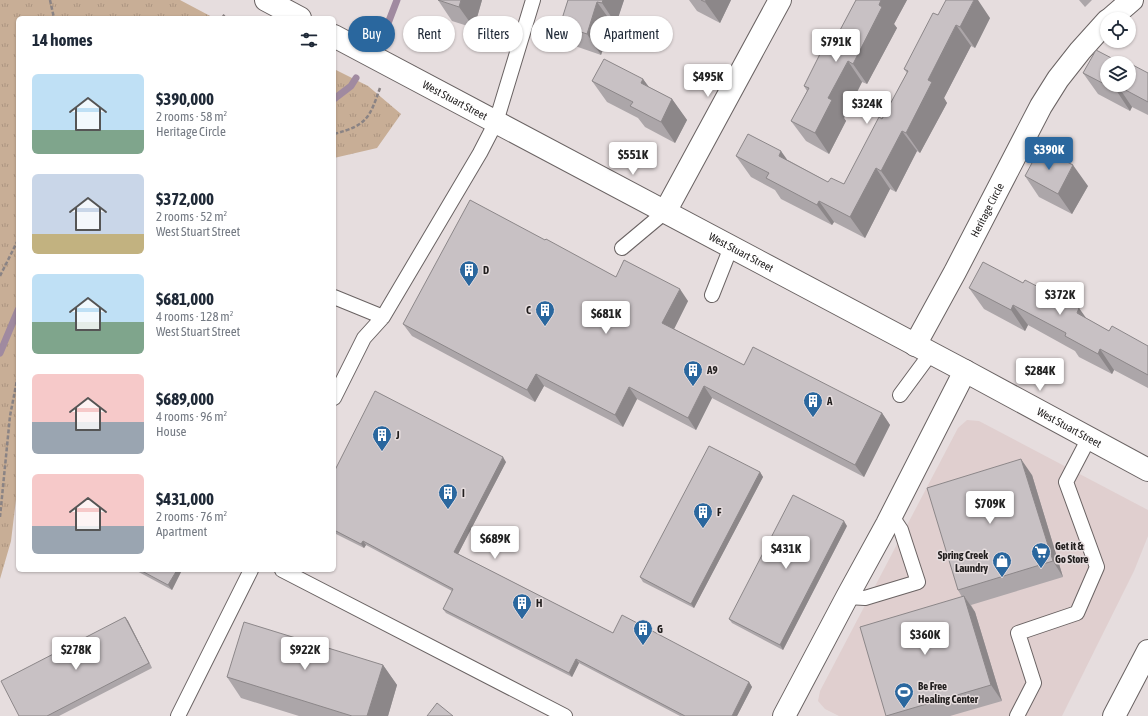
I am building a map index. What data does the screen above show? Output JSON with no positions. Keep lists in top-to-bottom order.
{
  "streets": {
    "street": ["West Stuart Street", "Heritage Circle"]
  },
  "crossings": [
    ["West Stuart Street", "Heritage Circle"]
  ],
  "places": {
    "building": [
      "D",
      "C",
      "A9",
      "A",
      "J",
      "I",
      "F",
      "H",
      "G"
    ],
    "supermarket": ["Get it & Go Store"],
    "shop": ["Spring Creek Laundry"],
    "sports": ["Be Free Healing Center"]
  },
  "page": {
    "chip": [
      "Buy",
      "Rent",
      "Filters",
      "New",
      "Apartment"
    ],
    "heading": "14 homes",
    "price": [
      "$791K",
      "$495K",
      "$324K",
      "$390K",
      "$551K",
      "$372K",
      "$681K",
      "$284K",
      "$709K",
      "$689K",
      "$431K",
      "$360K",
      "$278K",
      "$922K"
    ],
    "list": [
      {
        "name": "$390,000",
        "note": "2 rooms · 58 m² · Heritage Circle"
      },
      {
        "name": "$372,000",
        "note": "2 rooms · 52 m² · West Stuart Street"
      },
      {
        "name": "$681,000",
        "note": "4 rooms · 128 m² · West Stuart Street"
      },
      {
        "name": "$689,000",
        "note": "4 rooms · 96 m² · House"
      },
      {
        "name": "$431,000",
        "note": "2 rooms · 76 m² · Apartment"
      }
    ]
  }
}
